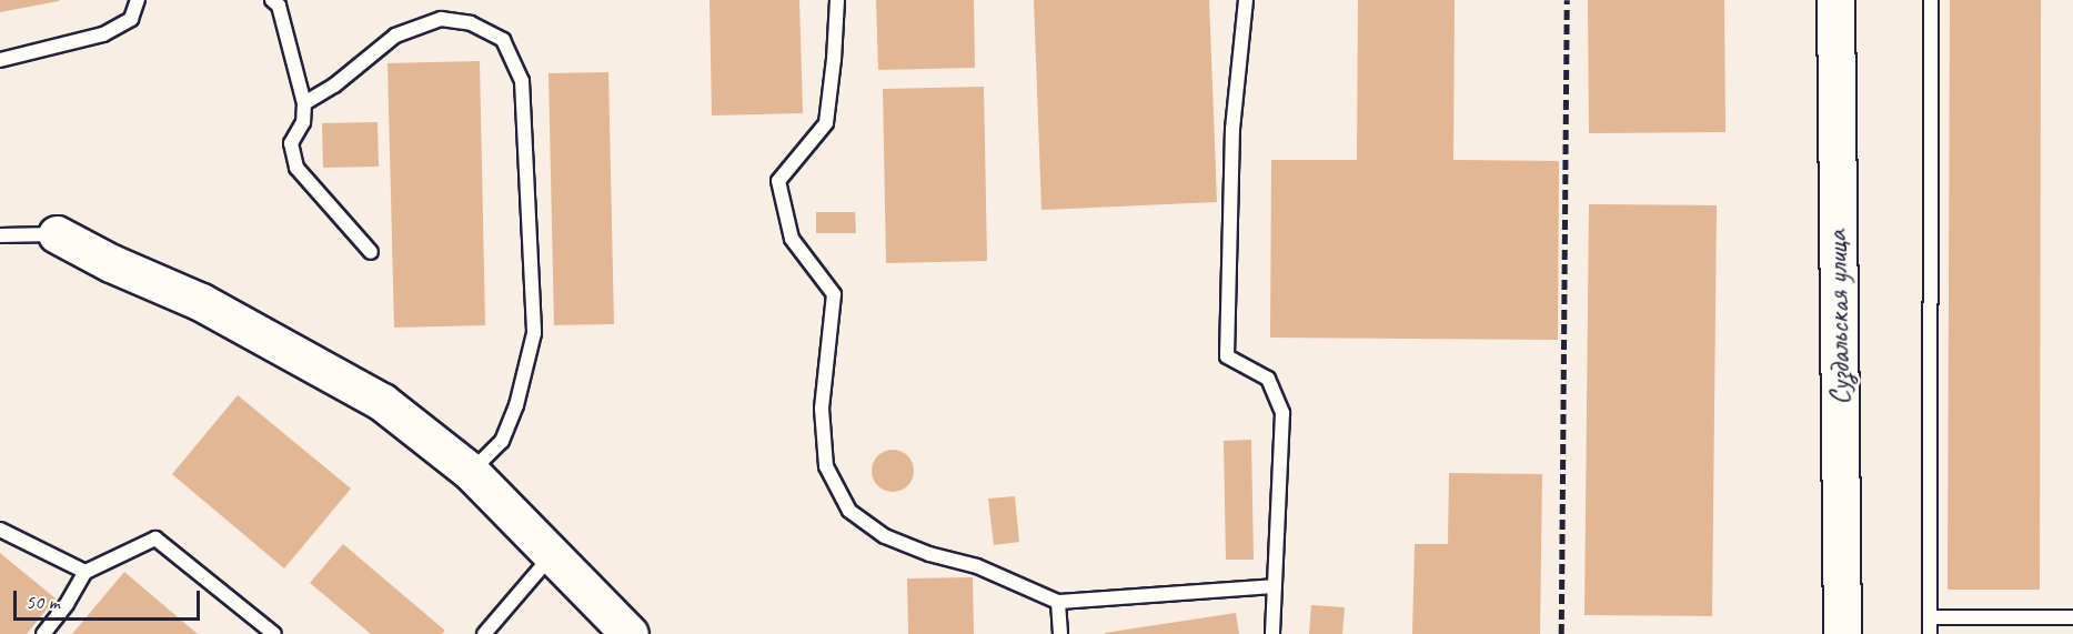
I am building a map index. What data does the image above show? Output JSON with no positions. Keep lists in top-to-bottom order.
{
  "streets": {
    "street": ["Суздальская улица"]
  },
  "scale_bar": "50 m"
}
